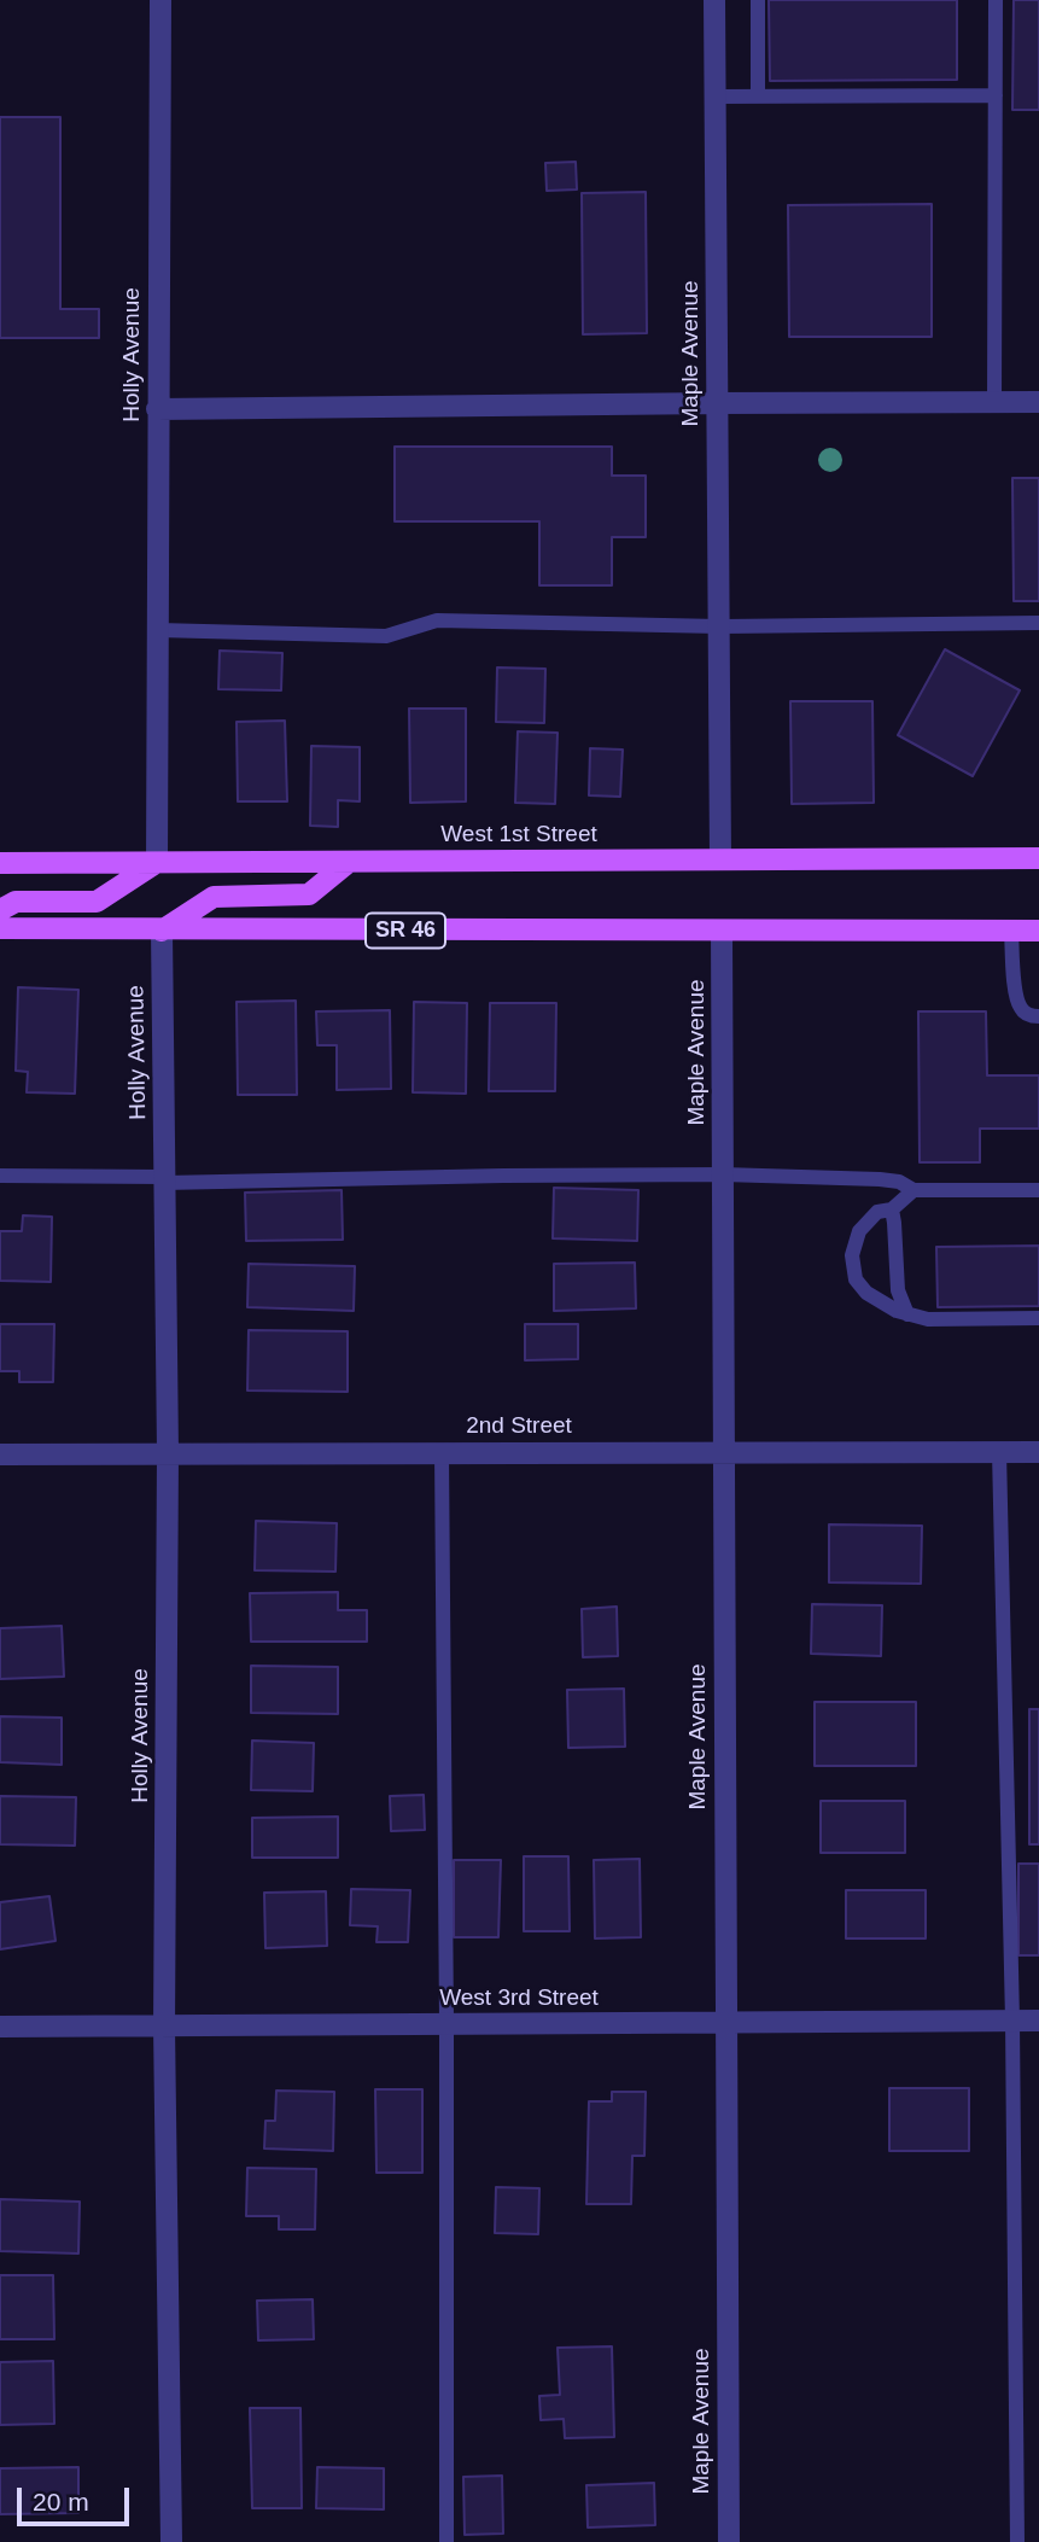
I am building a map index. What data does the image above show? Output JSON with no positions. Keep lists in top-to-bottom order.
{
  "streets": {
    "main road": ["West 1st Street", "SR 46"],
    "street": [
      "Maple Avenue",
      "Holly Avenue",
      "2nd Street",
      "West 3rd Street"
    ]
  },
  "crossings": [
    ["Maple Avenue", "West 1st Street"],
    ["Maple Avenue", "SR 46"],
    ["Maple Avenue", "2nd Street"],
    ["Maple Avenue", "West 3rd Street"],
    ["Holly Avenue", "West 1st Street"],
    ["Holly Avenue", "SR 46"],
    ["Holly Avenue", "2nd Street"],
    ["Holly Avenue", "West 3rd Street"]
  ],
  "scale_bar": "20 m"
}
